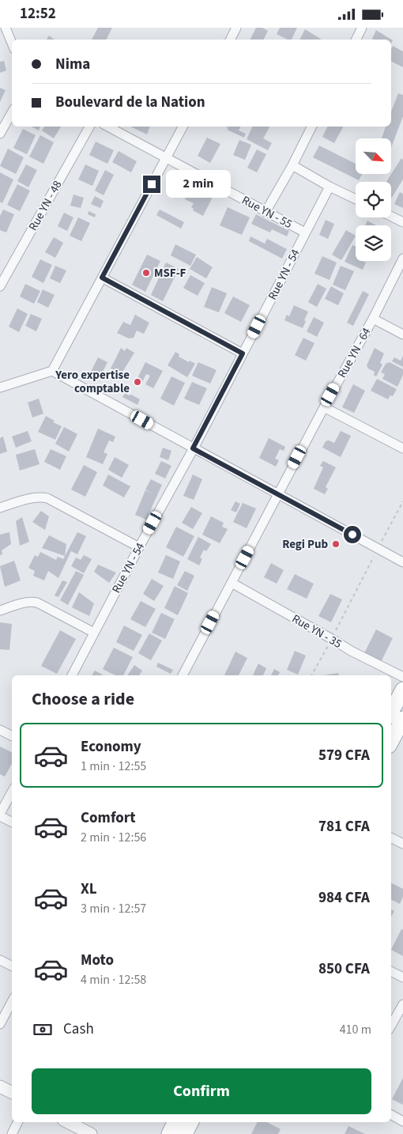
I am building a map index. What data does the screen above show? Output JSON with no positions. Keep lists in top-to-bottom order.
{
  "streets": {
    "street": [
      "Rue YN - 48",
      "Rue YN - 55",
      "Rue YN - 54",
      "Rue YN - 64",
      "Rue YN - 35"
    ]
  },
  "crossings": [
    ["Rue YN - 55", "Rue YN - 54"],
    ["Rue YN - 64", "Rue YN - 35"]
  ],
  "places": ["MSF-F", "Yero expertise comptable", "Regi Pub"],
  "north": "bottom right",
  "page": {
    "status": "12:52",
    "banner": ["Nima", "Boulevard de la Nation"],
    "bubble": "2 min",
    "heading": "Choose a ride",
    "list": [
      {
        "name": "Economy",
        "note": "1 min · 12:55",
        "value": "579 CFA"
      },
      {
        "name": "Comfort",
        "note": "2 min · 12:56",
        "value": "781 CFA"
      },
      {
        "name": "XL",
        "note": "3 min · 12:57",
        "value": "984 CFA"
      },
      {
        "name": "Moto",
        "note": "4 min · 12:58",
        "value": "850 CFA"
      }
    ],
    "pay": ["Cash", "410 m"],
    "buttons": "Confirm"
  }
}
